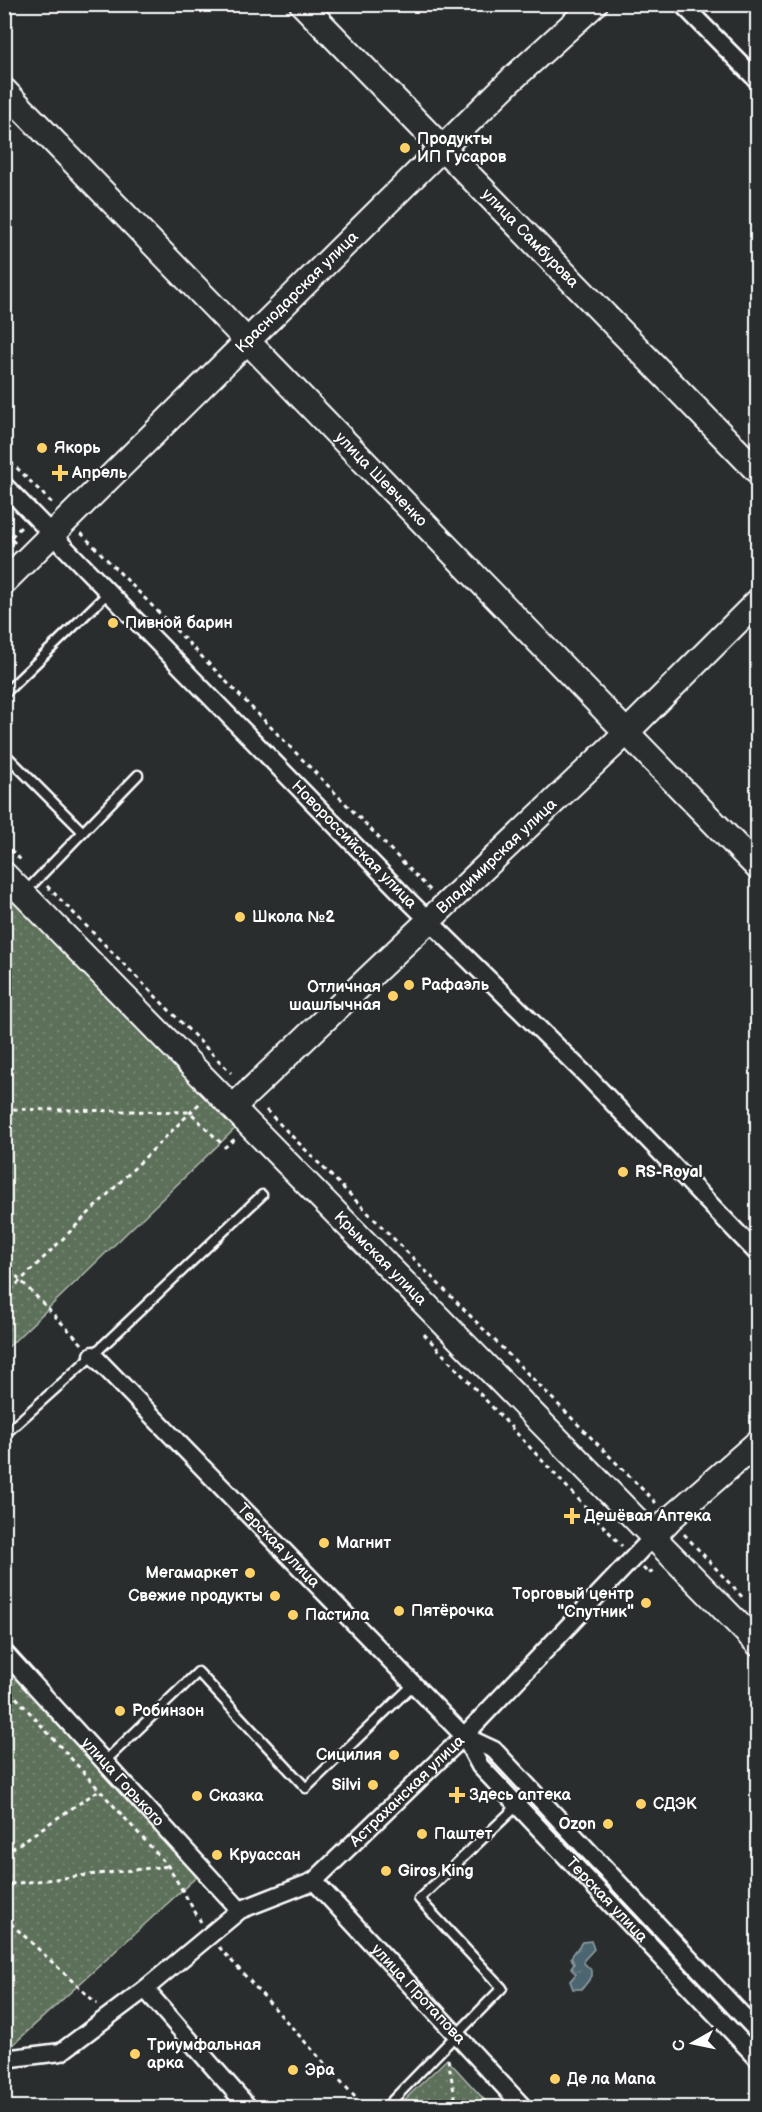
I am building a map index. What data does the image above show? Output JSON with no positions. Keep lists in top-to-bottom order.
{
  "streets": {
    "street": [
      "улица Самбурова",
      "Краснодарская улица",
      "улица Шевченко",
      "Новороссийская улица",
      "Владимирская улица",
      "Крымская улица",
      "Терская улица",
      "улица Горького",
      "Астраханская улица",
      "улица Протапова"
    ]
  },
  "crossings": [
    ["улица Самбурова", "Краснодарская улица"],
    ["Краснодарская улица", "улица Шевченко"],
    ["Краснодарская улица", "Новороссийская улица"],
    ["улица Шевченко", "Владимирская улица"],
    ["Новороссийская улица", "Владимирская улица"],
    ["Владимирская улица", "Крымская улица"],
    ["Крымская улица", "Астраханская улица"],
    ["Терская улица", "Астраханская улица"],
    ["улица Горького", "Астраханская улица"],
    ["Астраханская улица", "улица Протапова"]
  ],
  "places": {
    "other": [
      "Продукты ИП Гусаров",
      "Якорь",
      "Пивной барин",
      "Школа №2",
      "Рафаэль",
      "Отличная шашлычная",
      "RS-Royal",
      "Магнит",
      "Мегамаркет",
      "Свежие продукты",
      "Торговый центр \"Спутник\"",
      "Пятёрочка",
      "Пастила",
      "Робинзон",
      "Сицилия",
      "Silvi",
      "Сказка",
      "СДЭК",
      "Ozon",
      "Паштет",
      "Круассан",
      "Giros King",
      "Триумфальная арка",
      "Эра",
      "Де ла Мапа"
    ],
    "health": ["Апрель", "Дешёвая Аптека", "Здесь аптека"]
  },
  "north": "left"
}
